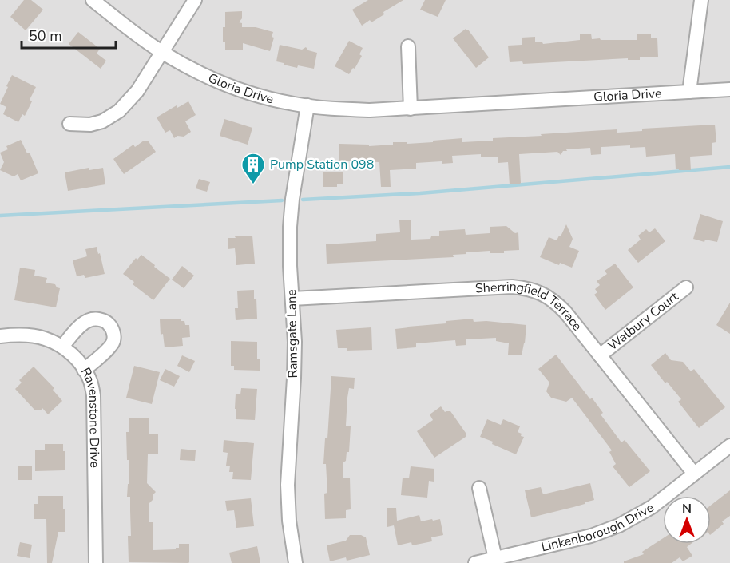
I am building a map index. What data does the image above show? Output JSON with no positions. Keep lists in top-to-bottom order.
{
  "streets": {
    "street": [
      "Gloria Drive",
      "Sherringfield Terrace",
      "Walbury Court",
      "Ramsgate Lane",
      "Ravenstone Drive",
      "Linkenborough Drive"
    ]
  },
  "crossings": [
    ["Gloria Drive", "Ramsgate Lane"],
    ["Sherringfield Terrace", "Walbury Court"],
    ["Sherringfield Terrace", "Ramsgate Lane"],
    ["Sherringfield Terrace", "Linkenborough Drive"]
  ],
  "places": {
    "building": ["Pump Station 098"]
  },
  "scale_bar": "50 m",
  "north": "top"
}
